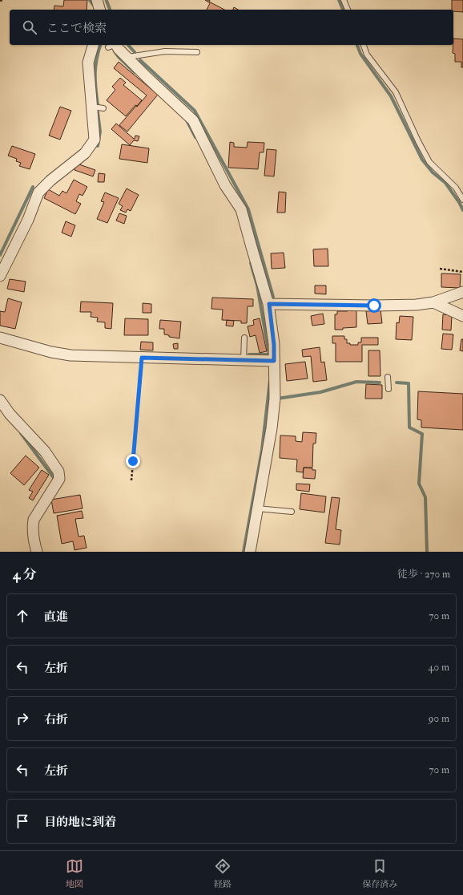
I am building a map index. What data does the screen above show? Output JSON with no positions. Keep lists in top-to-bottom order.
{
  "page": {
    "search": "ここで検索",
    "heading": ["4 分", "徒歩 · 270 m"],
    "list": [
      ["直進", "70 m"],
      ["左折", "40 m"],
      ["右折", "90 m"],
      ["左折", "70 m"],
      "目的地に到着"
    ],
    "nav": ["地図", "経路", "保存済み"]
  }
}
